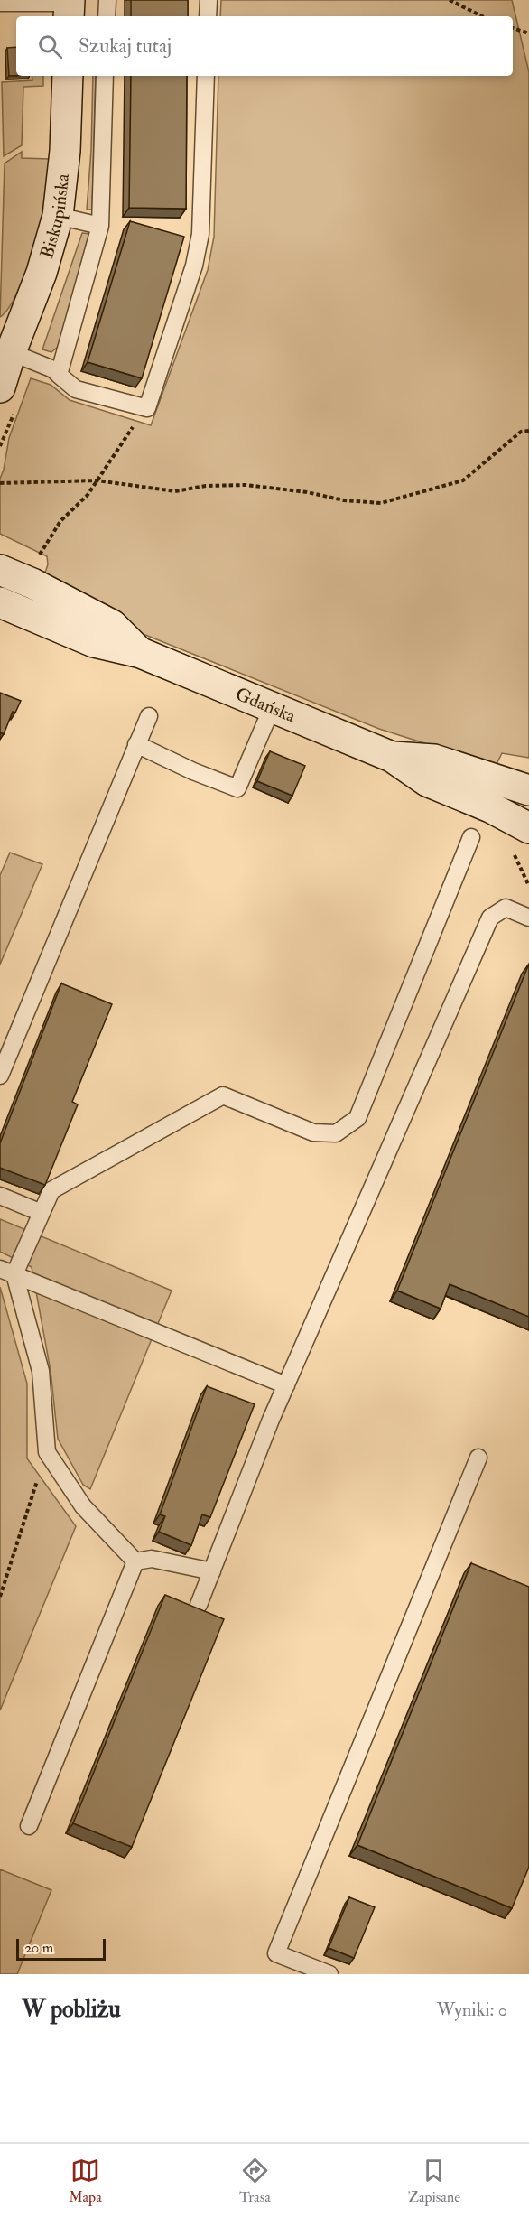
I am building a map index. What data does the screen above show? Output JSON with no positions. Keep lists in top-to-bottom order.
{
  "streets": {
    "street": ["Biskupińska", "Gdańska"]
  },
  "scale_bar": "20 m",
  "page": {
    "search": "Szukaj tutaj",
    "scale": "20 m",
    "heading": ["W pobliżu", "Wyniki: 0"],
    "nav": ["Mapa", "Trasa", "Zapisane"]
  }
}
